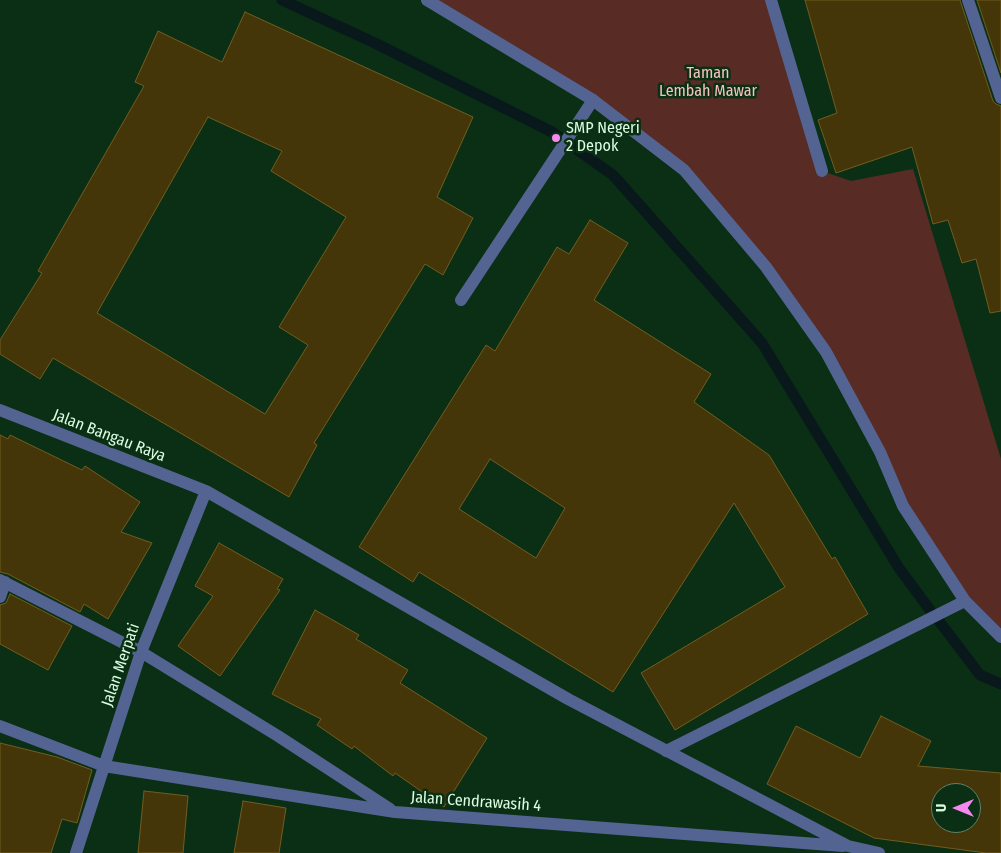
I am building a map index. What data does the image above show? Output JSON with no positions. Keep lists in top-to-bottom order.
{
  "streets": {
    "street": ["Jalan Bangau Raya", "Jalan Merpati", "Jalan Cendrawasih 4"]
  },
  "crossings": [
    ["Jalan Bangau Raya", "Jalan Merpati"],
    ["Jalan Bangau Raya", "Jalan Cendrawasih 4"],
    ["Jalan Merpati", "Jalan Cendrawasih 4"]
  ],
  "parks": ["Taman Lembah Mawar"],
  "places": ["SMP Negeri 2 Depok"],
  "north": "left"
}
